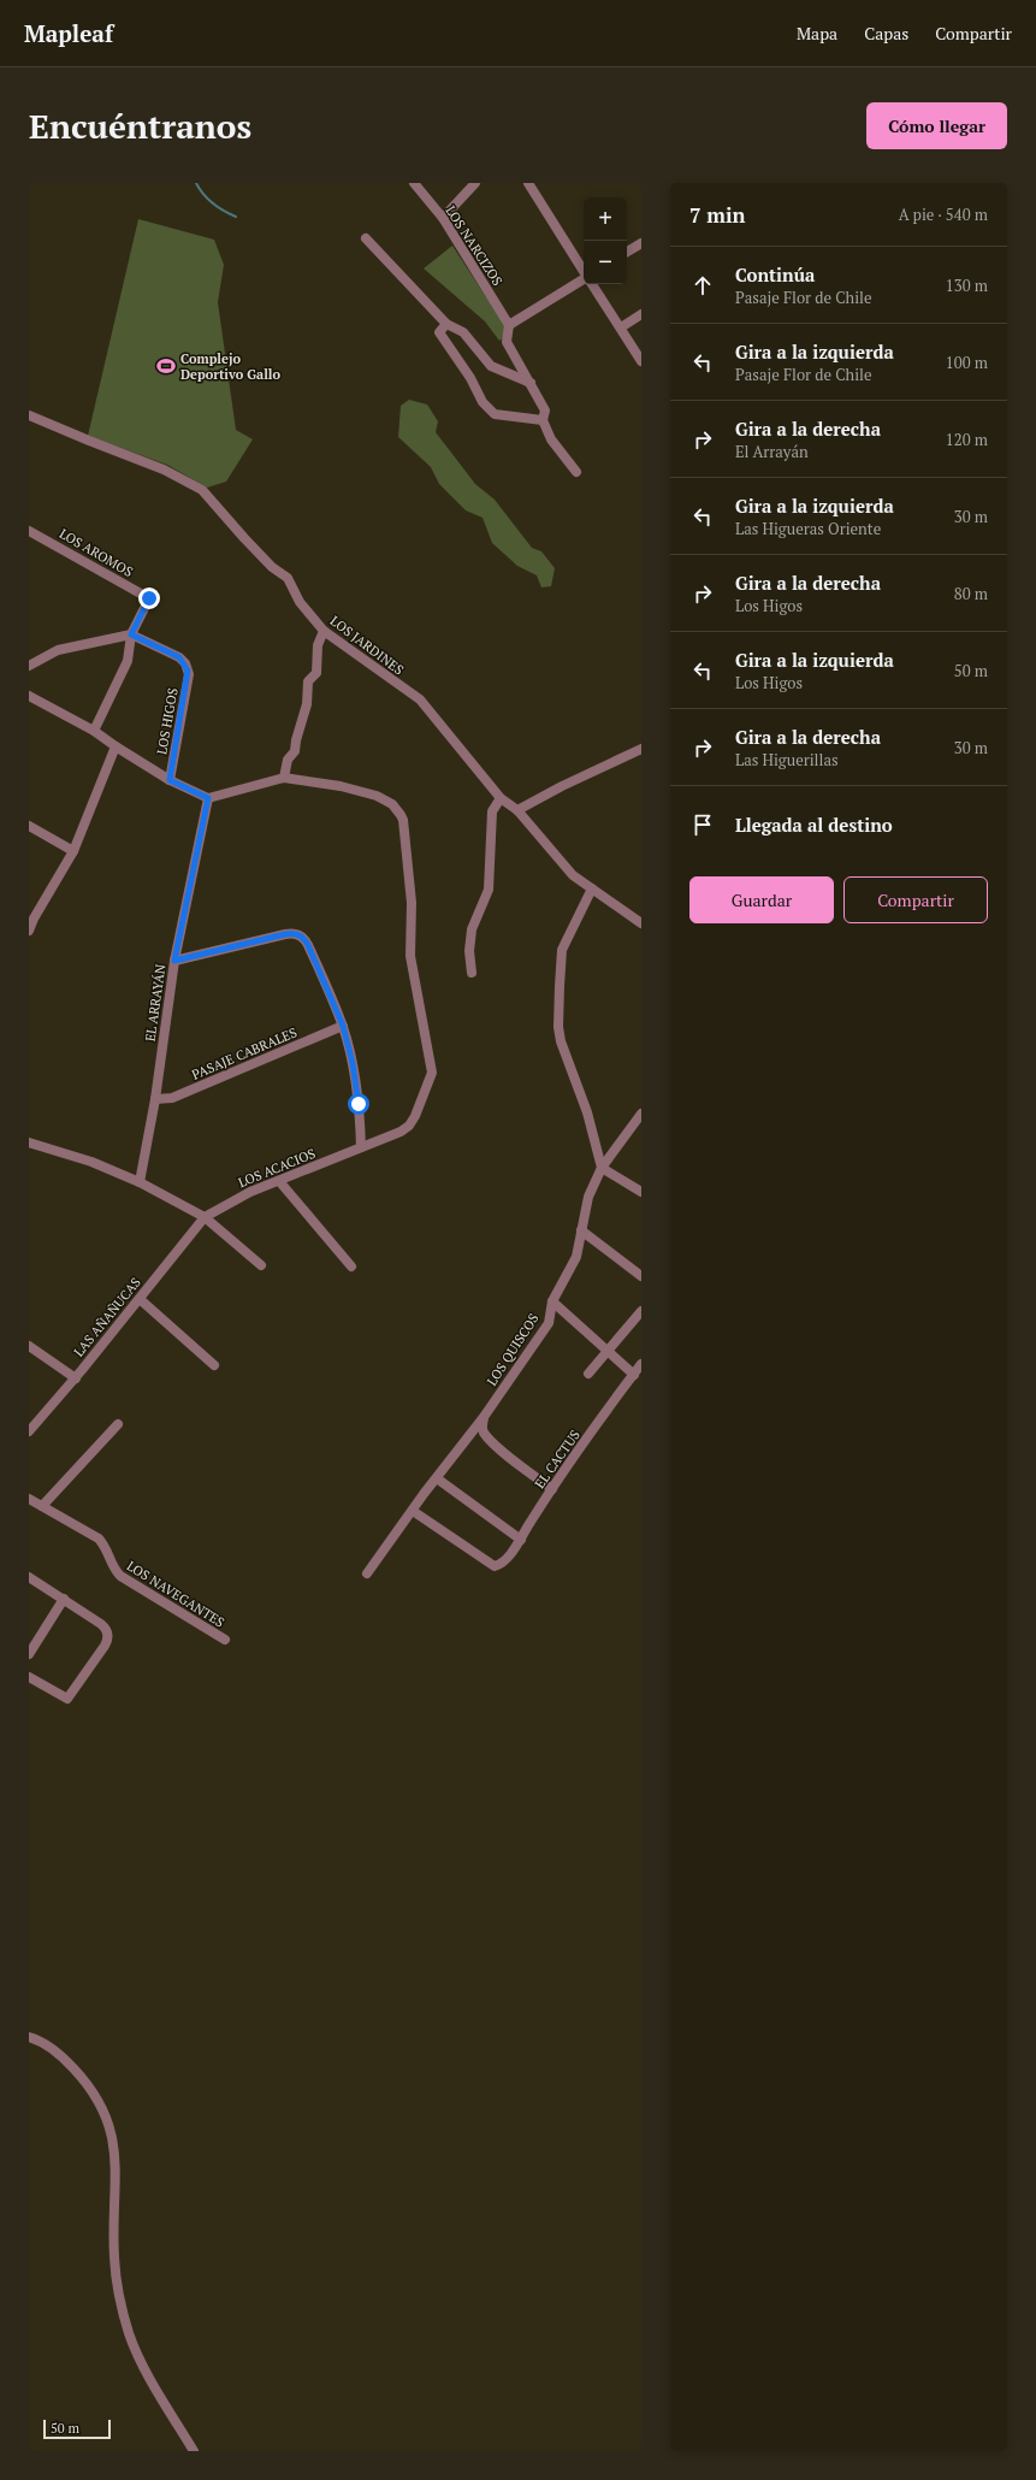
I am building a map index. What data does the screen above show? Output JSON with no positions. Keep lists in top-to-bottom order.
{
  "streets": {
    "street": [
      "LOS NARCIZOS",
      "LOS AROMOS",
      "LOS JARDINES",
      "LOS HIGOS",
      "EL ARRAYÁN",
      "PASAJE CABRALES",
      "LOS ACACIOS",
      "LAS AÑAÑUCAS",
      "LOS QUISCOS",
      "EL CACTUS",
      "LOS NAVEGANTES"
    ]
  },
  "crossings": [
    ["LOS AROMOS", "LOS HIGOS"],
    ["EL ARRAYÁN", "PASAJE CABRALES"],
    ["LOS ACACIOS", "LAS AÑAÑUCAS"],
    ["LOS QUISCOS", "EL CACTUS"]
  ],
  "places": {
    "sports": ["Complejo Deportivo Gallo"]
  },
  "scale_bar": "50 m",
  "page": {
    "header": "Mapleaf",
    "nav": ["Mapa", "Capas", "Compartir"],
    "buttons": [
      "Cómo llegar",
      ["Guardar", "Compartir"]
    ],
    "title": "Encuéntranos",
    "heading": ["7 min", "A pie · 540 m"],
    "map_buttons": ["+", "−"],
    "list": [
      ["Continúa", "Pasaje Flor de Chile", "130 m"],
      ["Gira a la izquierda", "Pasaje Flor de Chile", "100 m"],
      ["Gira a la derecha", "El Arrayán", "120 m"],
      ["Gira a la izquierda", "Las Higueras Oriente", "30 m"],
      ["Gira a la derecha", "Los Higos", "80 m"],
      ["Gira a la izquierda", "Los Higos", "50 m"],
      ["Gira a la derecha", "Las Higuerillas", "30 m"],
      "Llegada al destino"
    ],
    "scale": "50 m"
  }
}
